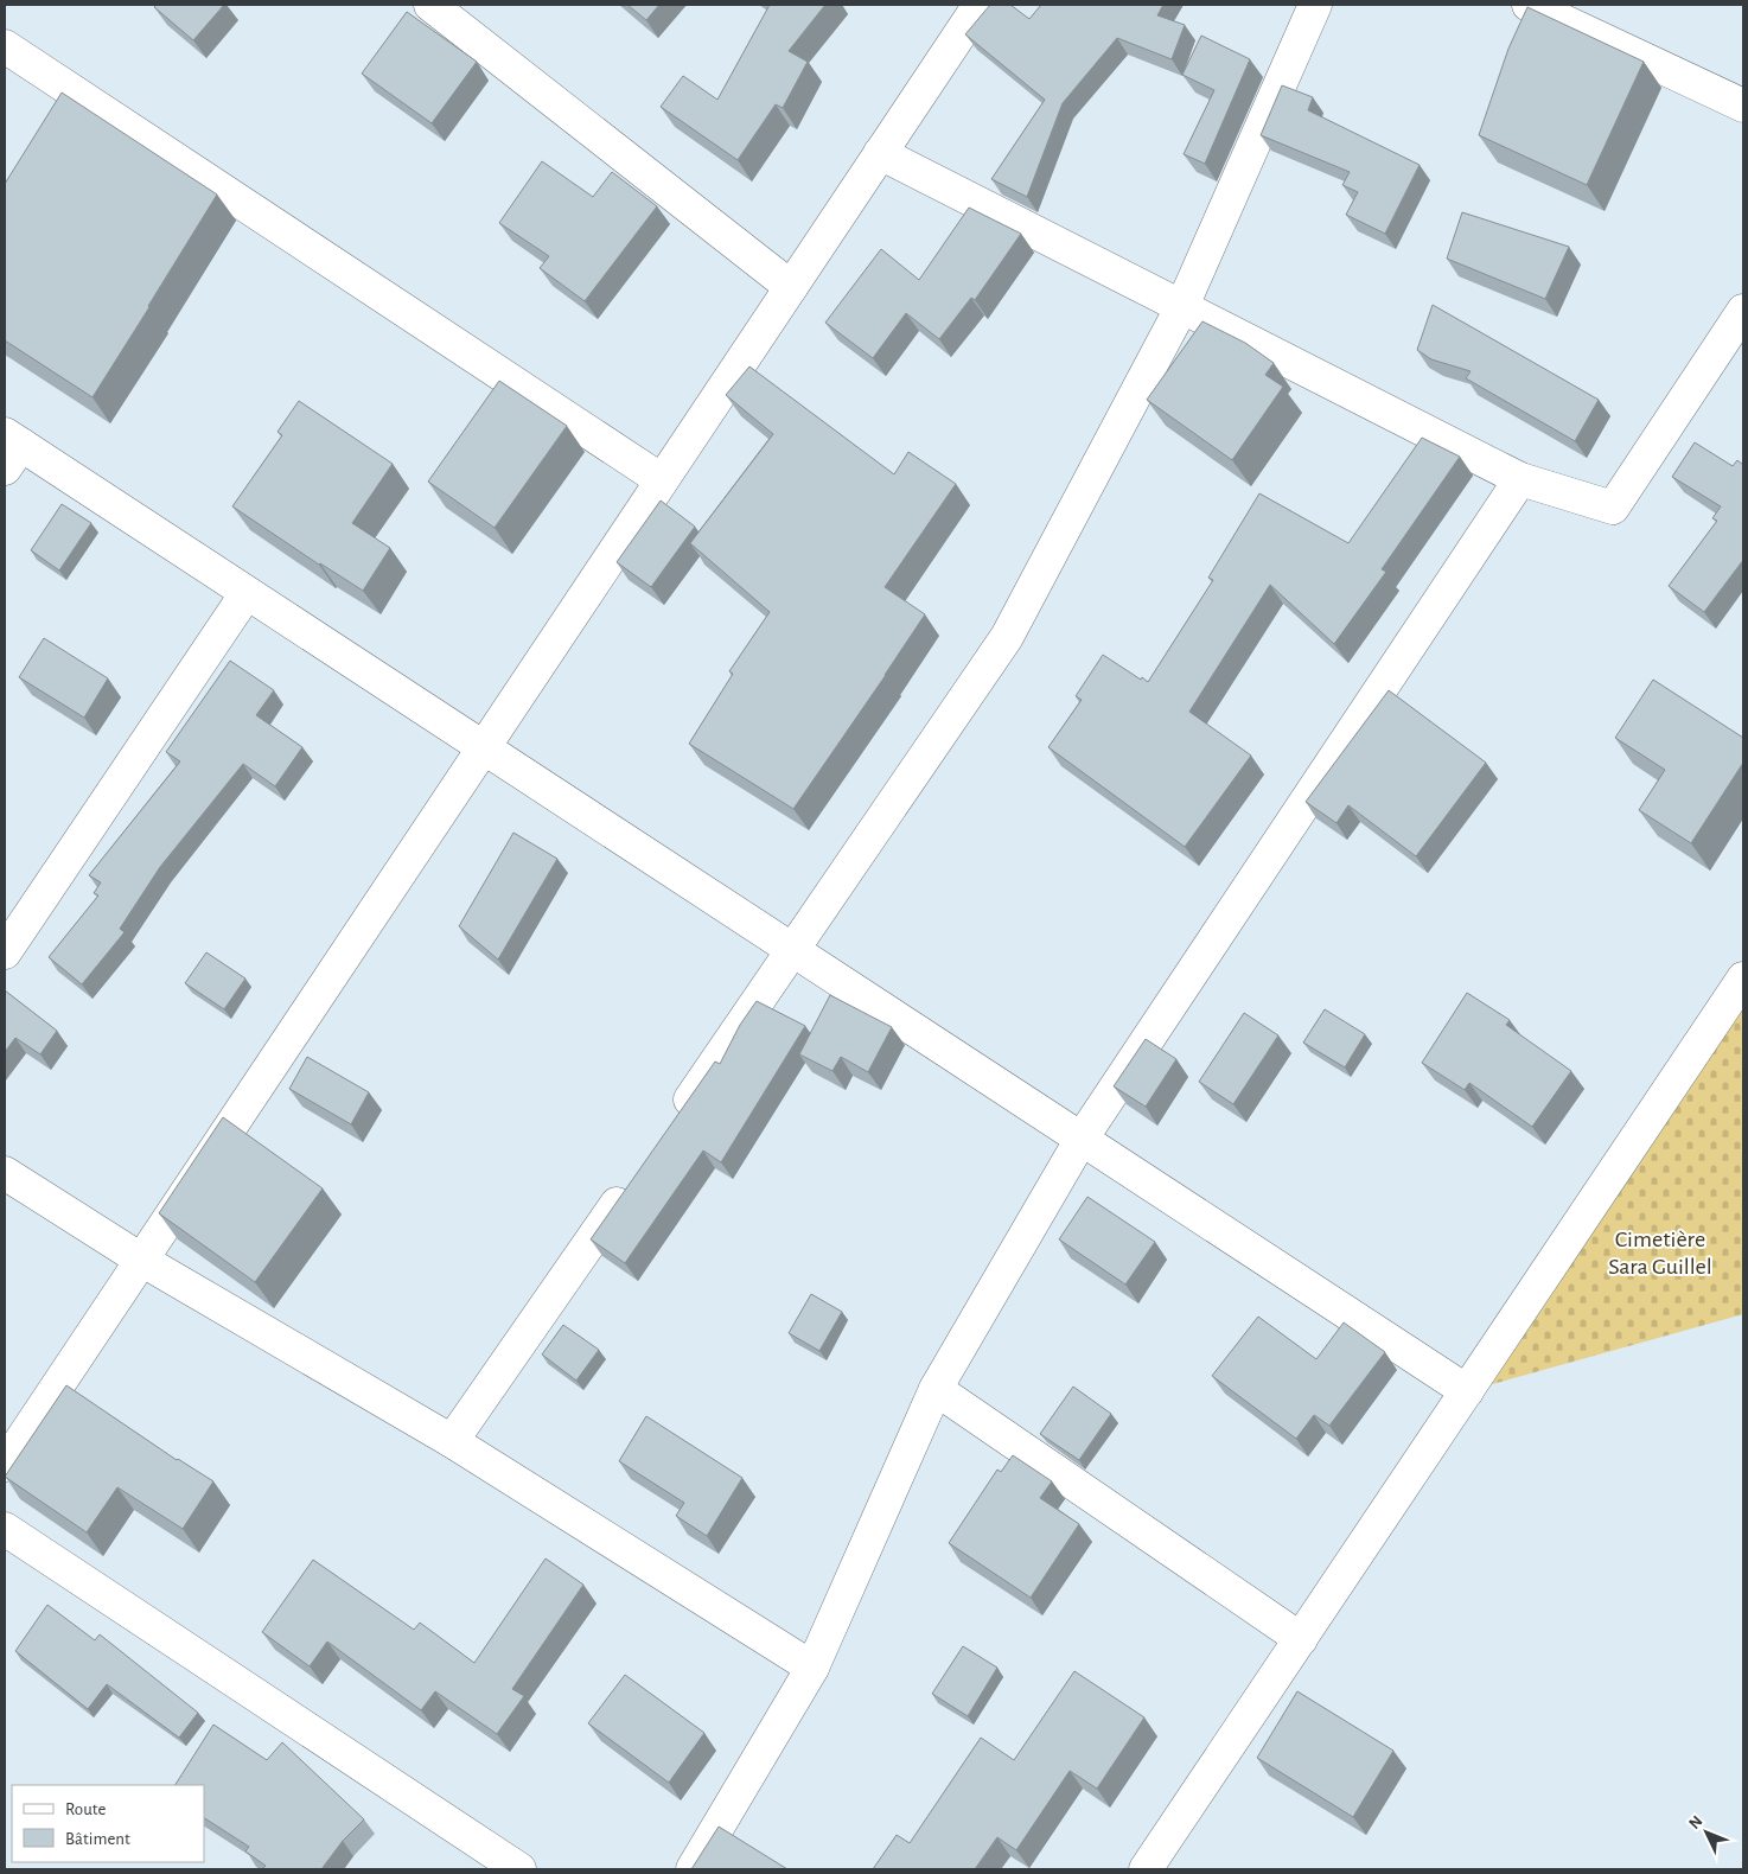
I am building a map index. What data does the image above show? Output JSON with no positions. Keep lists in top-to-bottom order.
{
  "parks": ["Cimetière Sara Guillel"],
  "legend": ["Route", "Bâtiment"],
  "north": "top left"
}
